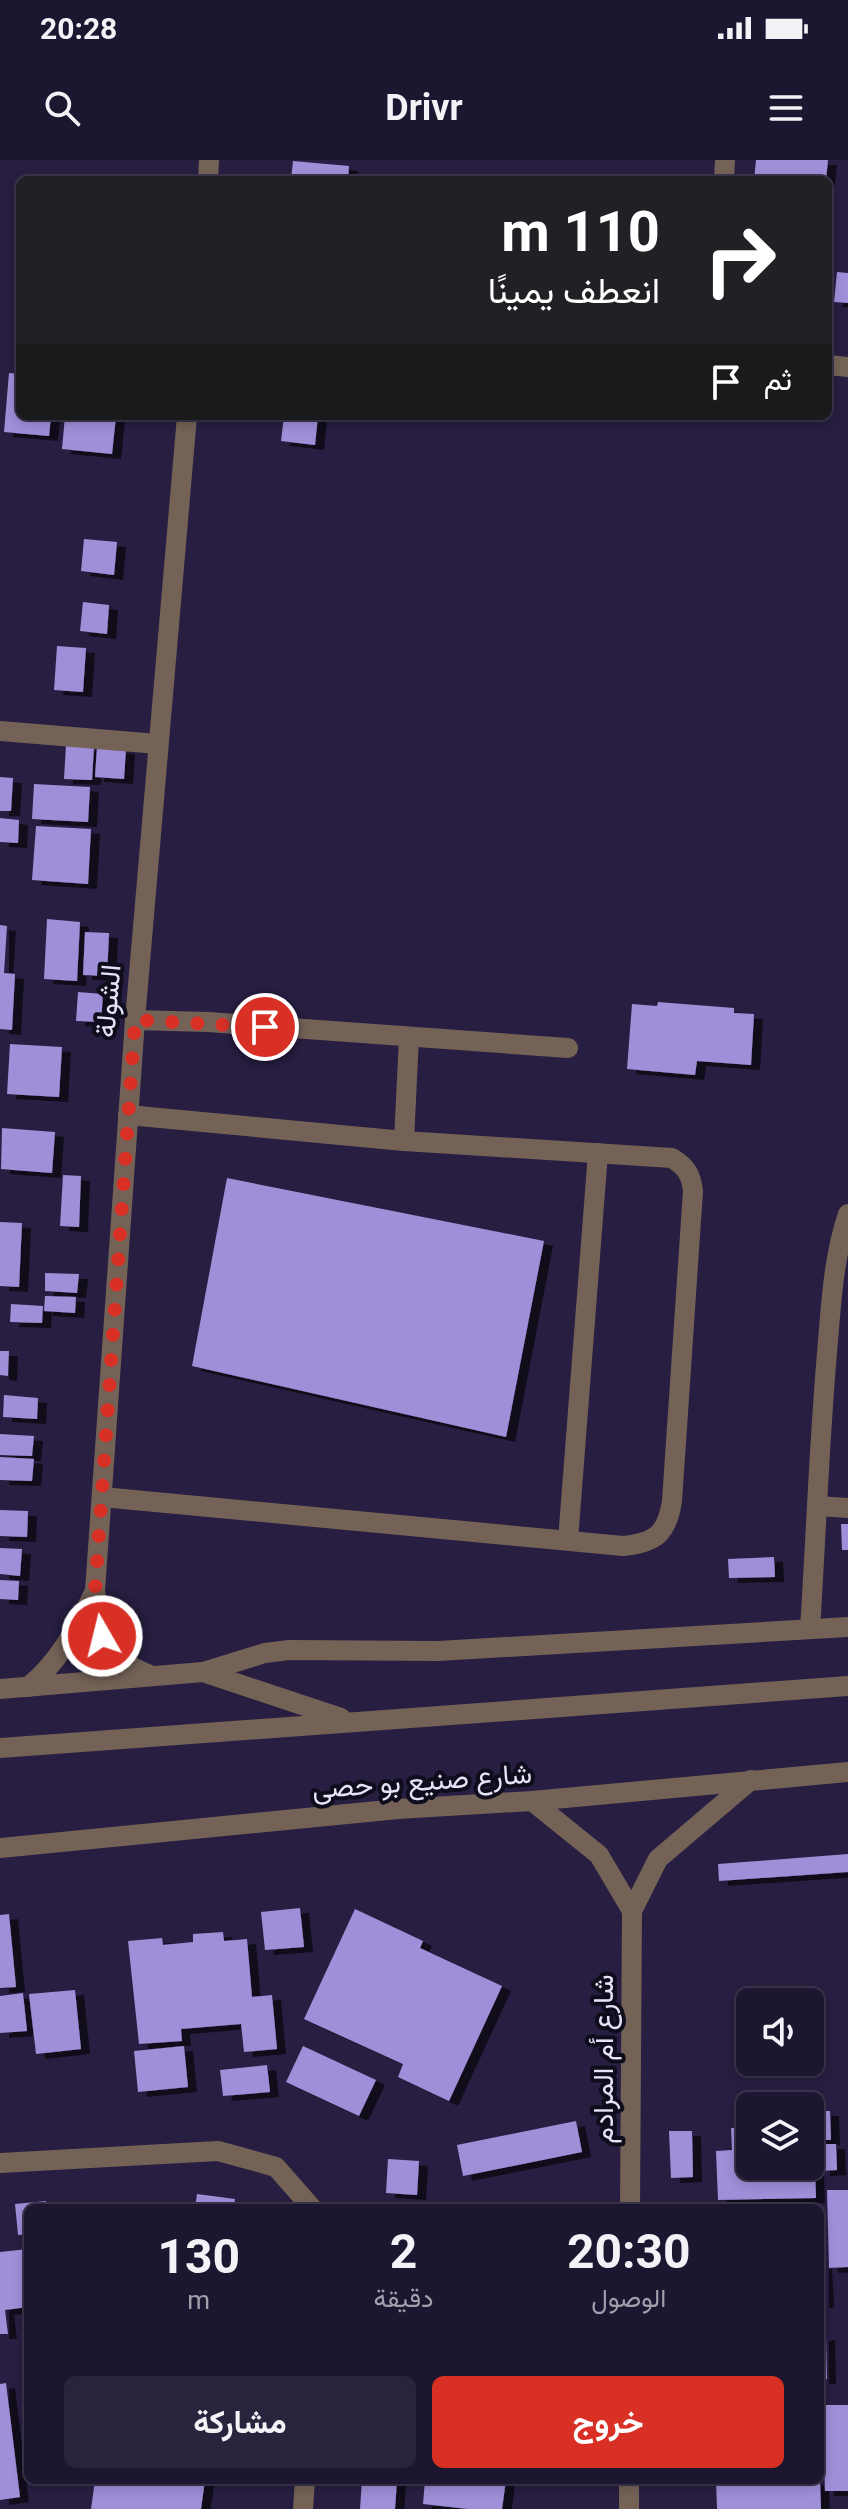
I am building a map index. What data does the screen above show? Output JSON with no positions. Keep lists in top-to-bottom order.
{
  "streets": {
    "street": ["الشولة", "شارع صنيع بو حصى", "شارع أم المرادم"]
  },
  "crossings": [
    ["شارع صنيع بو حصى", "شارع أم المرادم"]
  ],
  "page": {
    "status": "20:28",
    "header": "Drivr",
    "turn": ["110 m", "انعطف يمينًا"],
    "then": "ثم",
    "eta": [
      "20:30",
      "الوصول",
      "2",
      "دقيقة",
      "130",
      "m"
    ],
    "buttons": ["خروج", "مشاركة"]
  }
}
